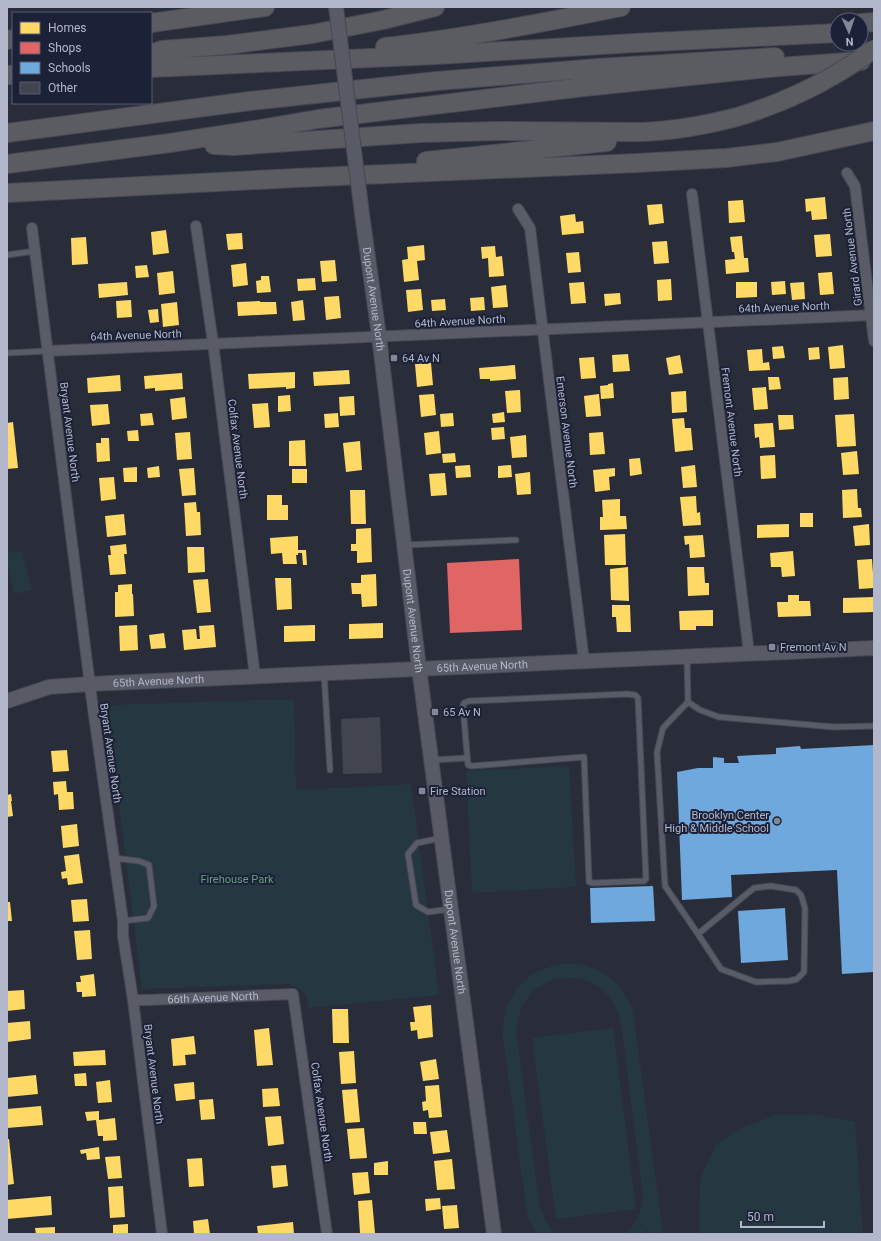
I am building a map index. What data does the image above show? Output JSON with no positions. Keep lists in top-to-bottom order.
{
  "streets": {
    "street": [
      "Girard Avenue North",
      "Dupont Avenue North",
      "64th Avenue North",
      "Fremont Avenue North",
      "Bryant Avenue North",
      "Emerson Avenue North",
      "Colfax Avenue North",
      "65th Avenue North",
      "66th Avenue North"
    ]
  },
  "crossings": [
    ["Girard Avenue North", "64th Avenue North"],
    ["Dupont Avenue North", "64th Avenue North"],
    ["Dupont Avenue North", "65th Avenue North"],
    ["64th Avenue North", "Fremont Avenue North"],
    ["64th Avenue North", "Bryant Avenue North"],
    ["64th Avenue North", "Emerson Avenue North"],
    ["64th Avenue North", "Colfax Avenue North"],
    ["Fremont Avenue North", "65th Avenue North"],
    ["Bryant Avenue North", "65th Avenue North"],
    ["Bryant Avenue North", "66th Avenue North"],
    ["Emerson Avenue North", "65th Avenue North"],
    ["Colfax Avenue North", "65th Avenue North"],
    ["Colfax Avenue North", "66th Avenue North"]
  ],
  "parks": ["Firehouse Park"],
  "places": {
    "transit": [
      "64 Av N",
      "Fremont Av N",
      "65 Av N",
      "Fire Station"
    ],
    "other": ["Brooklyn Center High & Middle School"]
  },
  "legend": [
    "Homes",
    "Shops",
    "Schools",
    "Other"
  ],
  "scale_bar": "50 m",
  "north": "bottom"
}
